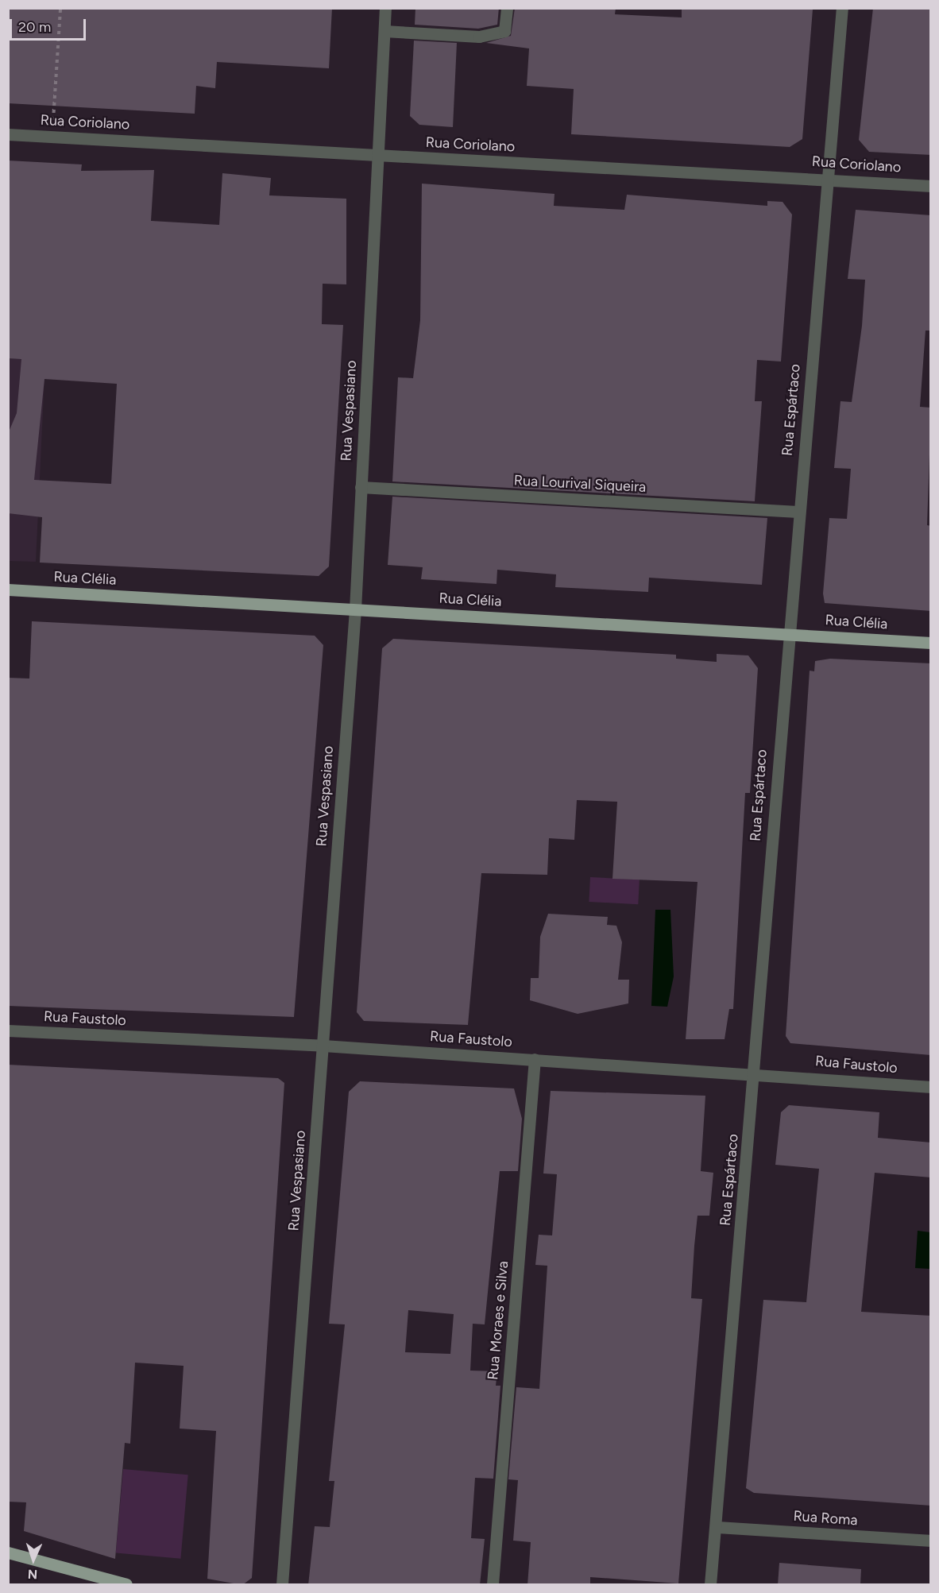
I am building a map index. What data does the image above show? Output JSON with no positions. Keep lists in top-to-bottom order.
{
  "streets": {
    "main road": ["Rua Clélia"],
    "street": [
      "Rua Coriolano",
      "Rua Espártaco",
      "Rua Vespasiano",
      "Rua Lourival Siqueira",
      "Rua Faustolo",
      "Rua Moraes e Silva",
      "Rua Roma"
    ]
  },
  "crossings": [
    ["Rua Coriolano", "Rua Espártaco"],
    ["Rua Coriolano", "Rua Vespasiano"],
    ["Rua Espártaco", "Rua Lourival Siqueira"],
    ["Rua Espártaco", "Rua Clélia"],
    ["Rua Espártaco", "Rua Faustolo"],
    ["Rua Espártaco", "Rua Roma"],
    ["Rua Vespasiano", "Rua Lourival Siqueira"],
    ["Rua Vespasiano", "Rua Clélia"],
    ["Rua Vespasiano", "Rua Faustolo"],
    ["Rua Faustolo", "Rua Moraes e Silva"]
  ],
  "scale_bar": "20 m",
  "north": "bottom"
}
